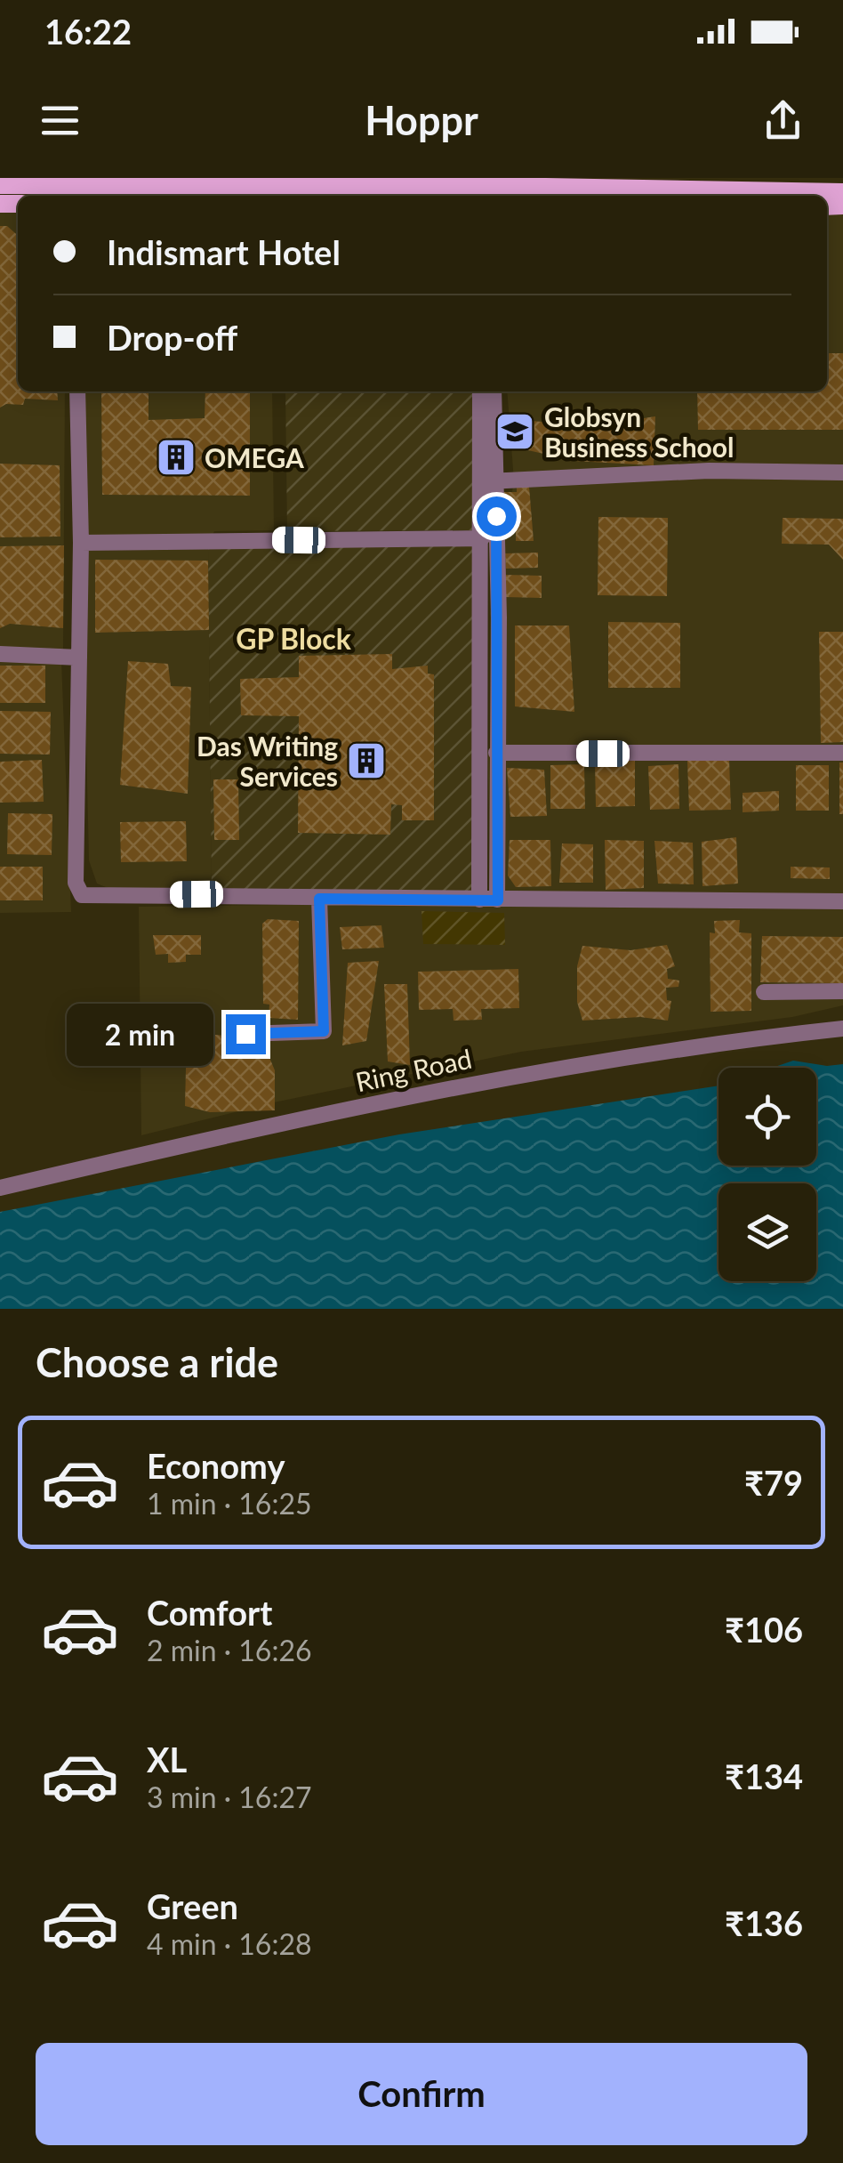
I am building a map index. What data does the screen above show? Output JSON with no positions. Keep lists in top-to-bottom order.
{
  "streets": {
    "street": ["Ring Road"]
  },
  "districts": ["GP Block"],
  "places": {
    "school or university": ["Globsyn Business School"],
    "building": ["OMEGA", "Das Writing Services"]
  },
  "page": {
    "status": "16:22",
    "header": "Hoppr",
    "banner": ["Indismart Hotel", "Drop-off"],
    "bubble": "2 min",
    "heading": "Choose a ride",
    "list": [
      {
        "name": "Economy",
        "note": "1 min · 16:25",
        "value": "₹79"
      },
      {
        "name": "Comfort",
        "note": "2 min · 16:26",
        "value": "₹106"
      },
      {
        "name": "XL",
        "note": "3 min · 16:27",
        "value": "₹134"
      },
      {
        "name": "Green",
        "note": "4 min · 16:28",
        "value": "₹136"
      }
    ],
    "buttons": "Confirm"
  }
}
